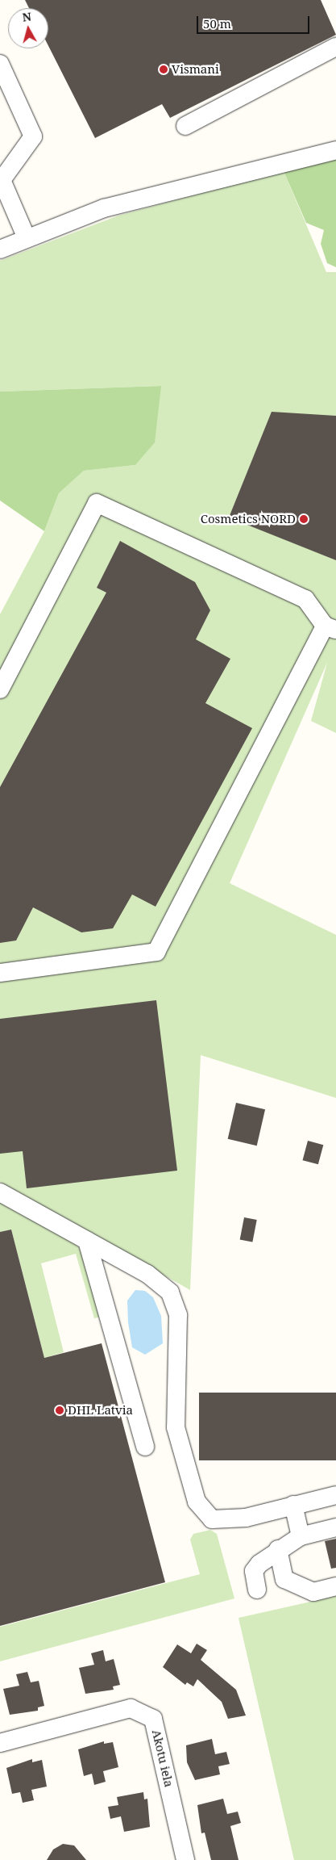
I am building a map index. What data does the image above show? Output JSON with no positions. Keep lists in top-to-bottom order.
{
  "streets": {
    "street": ["Akotu iela"]
  },
  "places": ["Vismani", "Cosmetics NORD", "DHL Latvia"],
  "scale_bar": "50 m",
  "north": "top"
}
